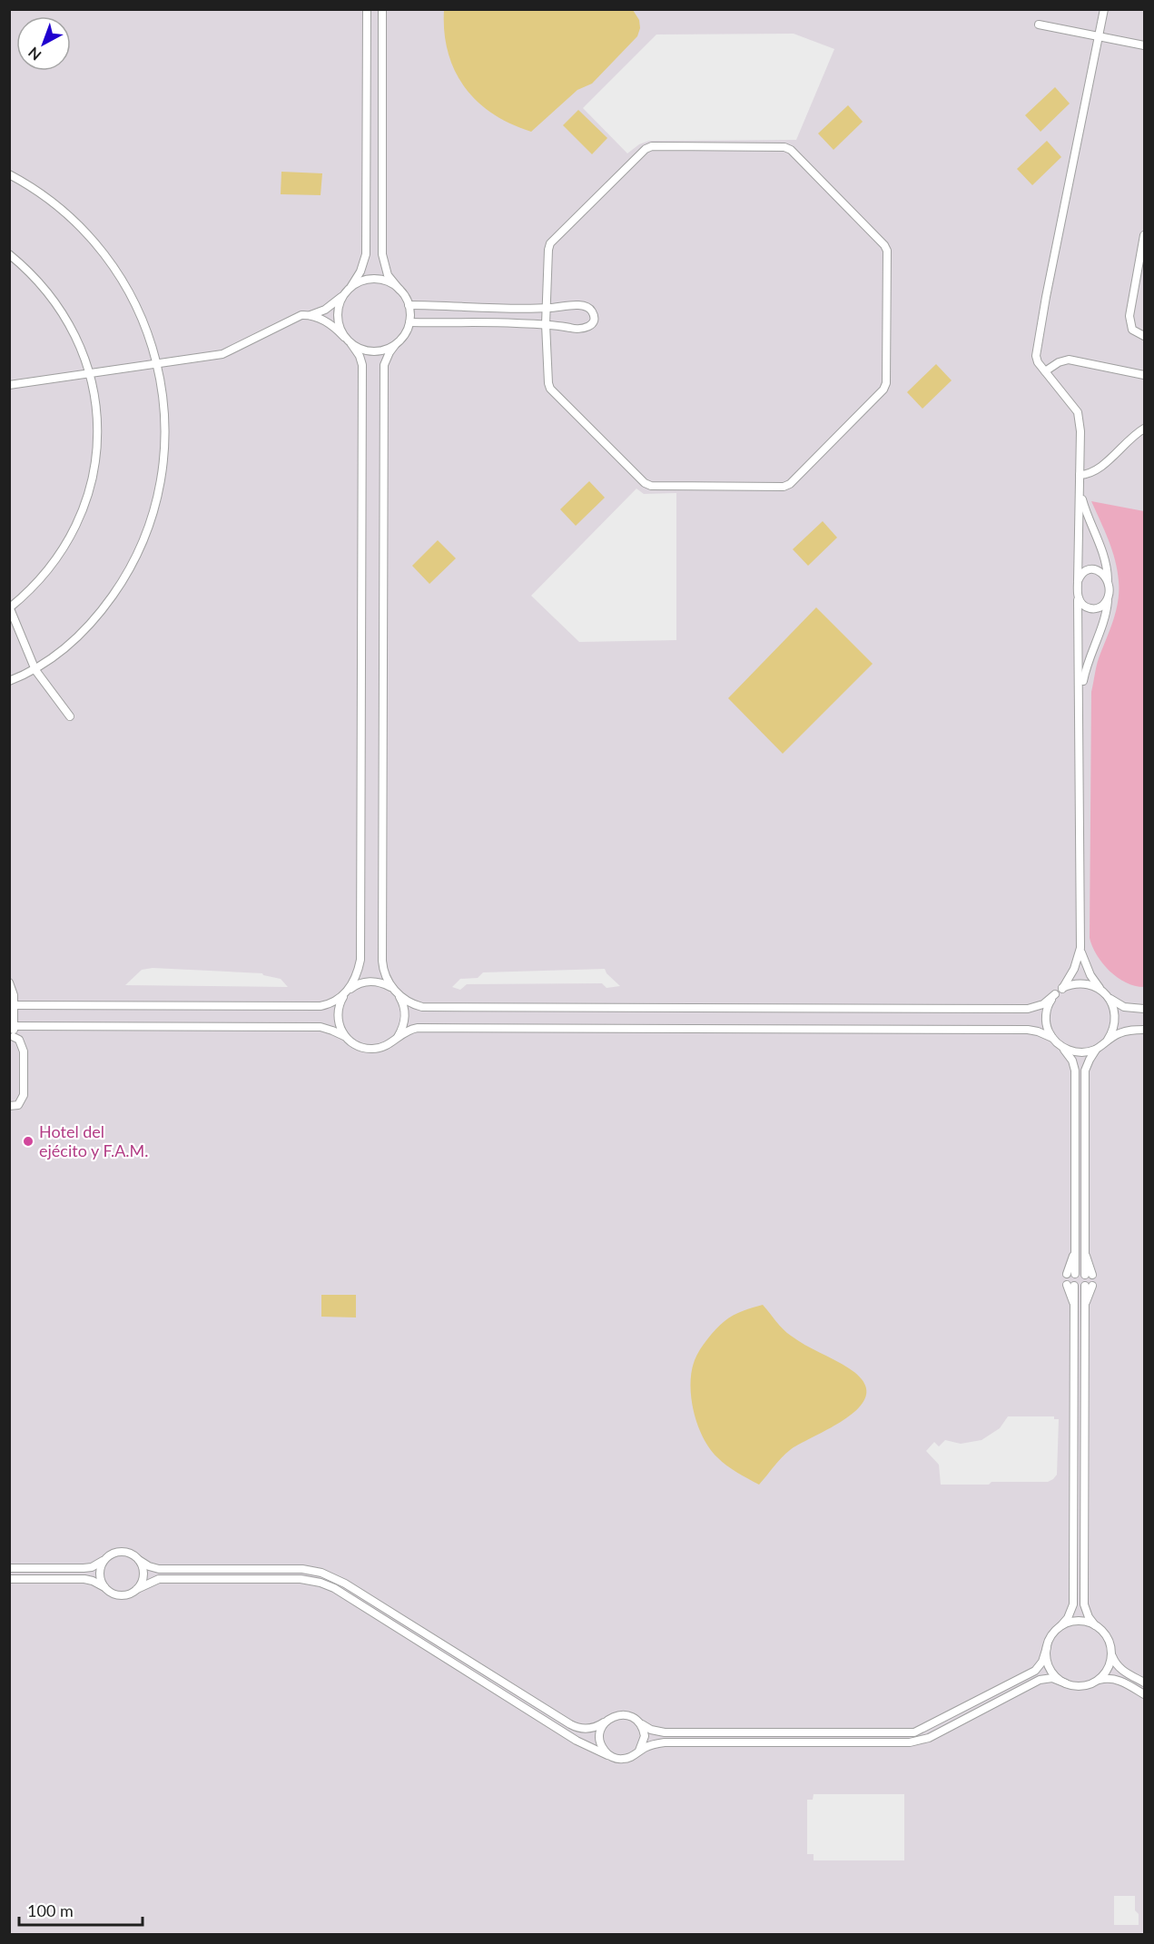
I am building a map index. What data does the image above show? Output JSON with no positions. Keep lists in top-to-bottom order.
{
  "places": ["Hotel del ejécito y F.A.M."],
  "scale_bar": "100 m",
  "north": "bottom left"
}
